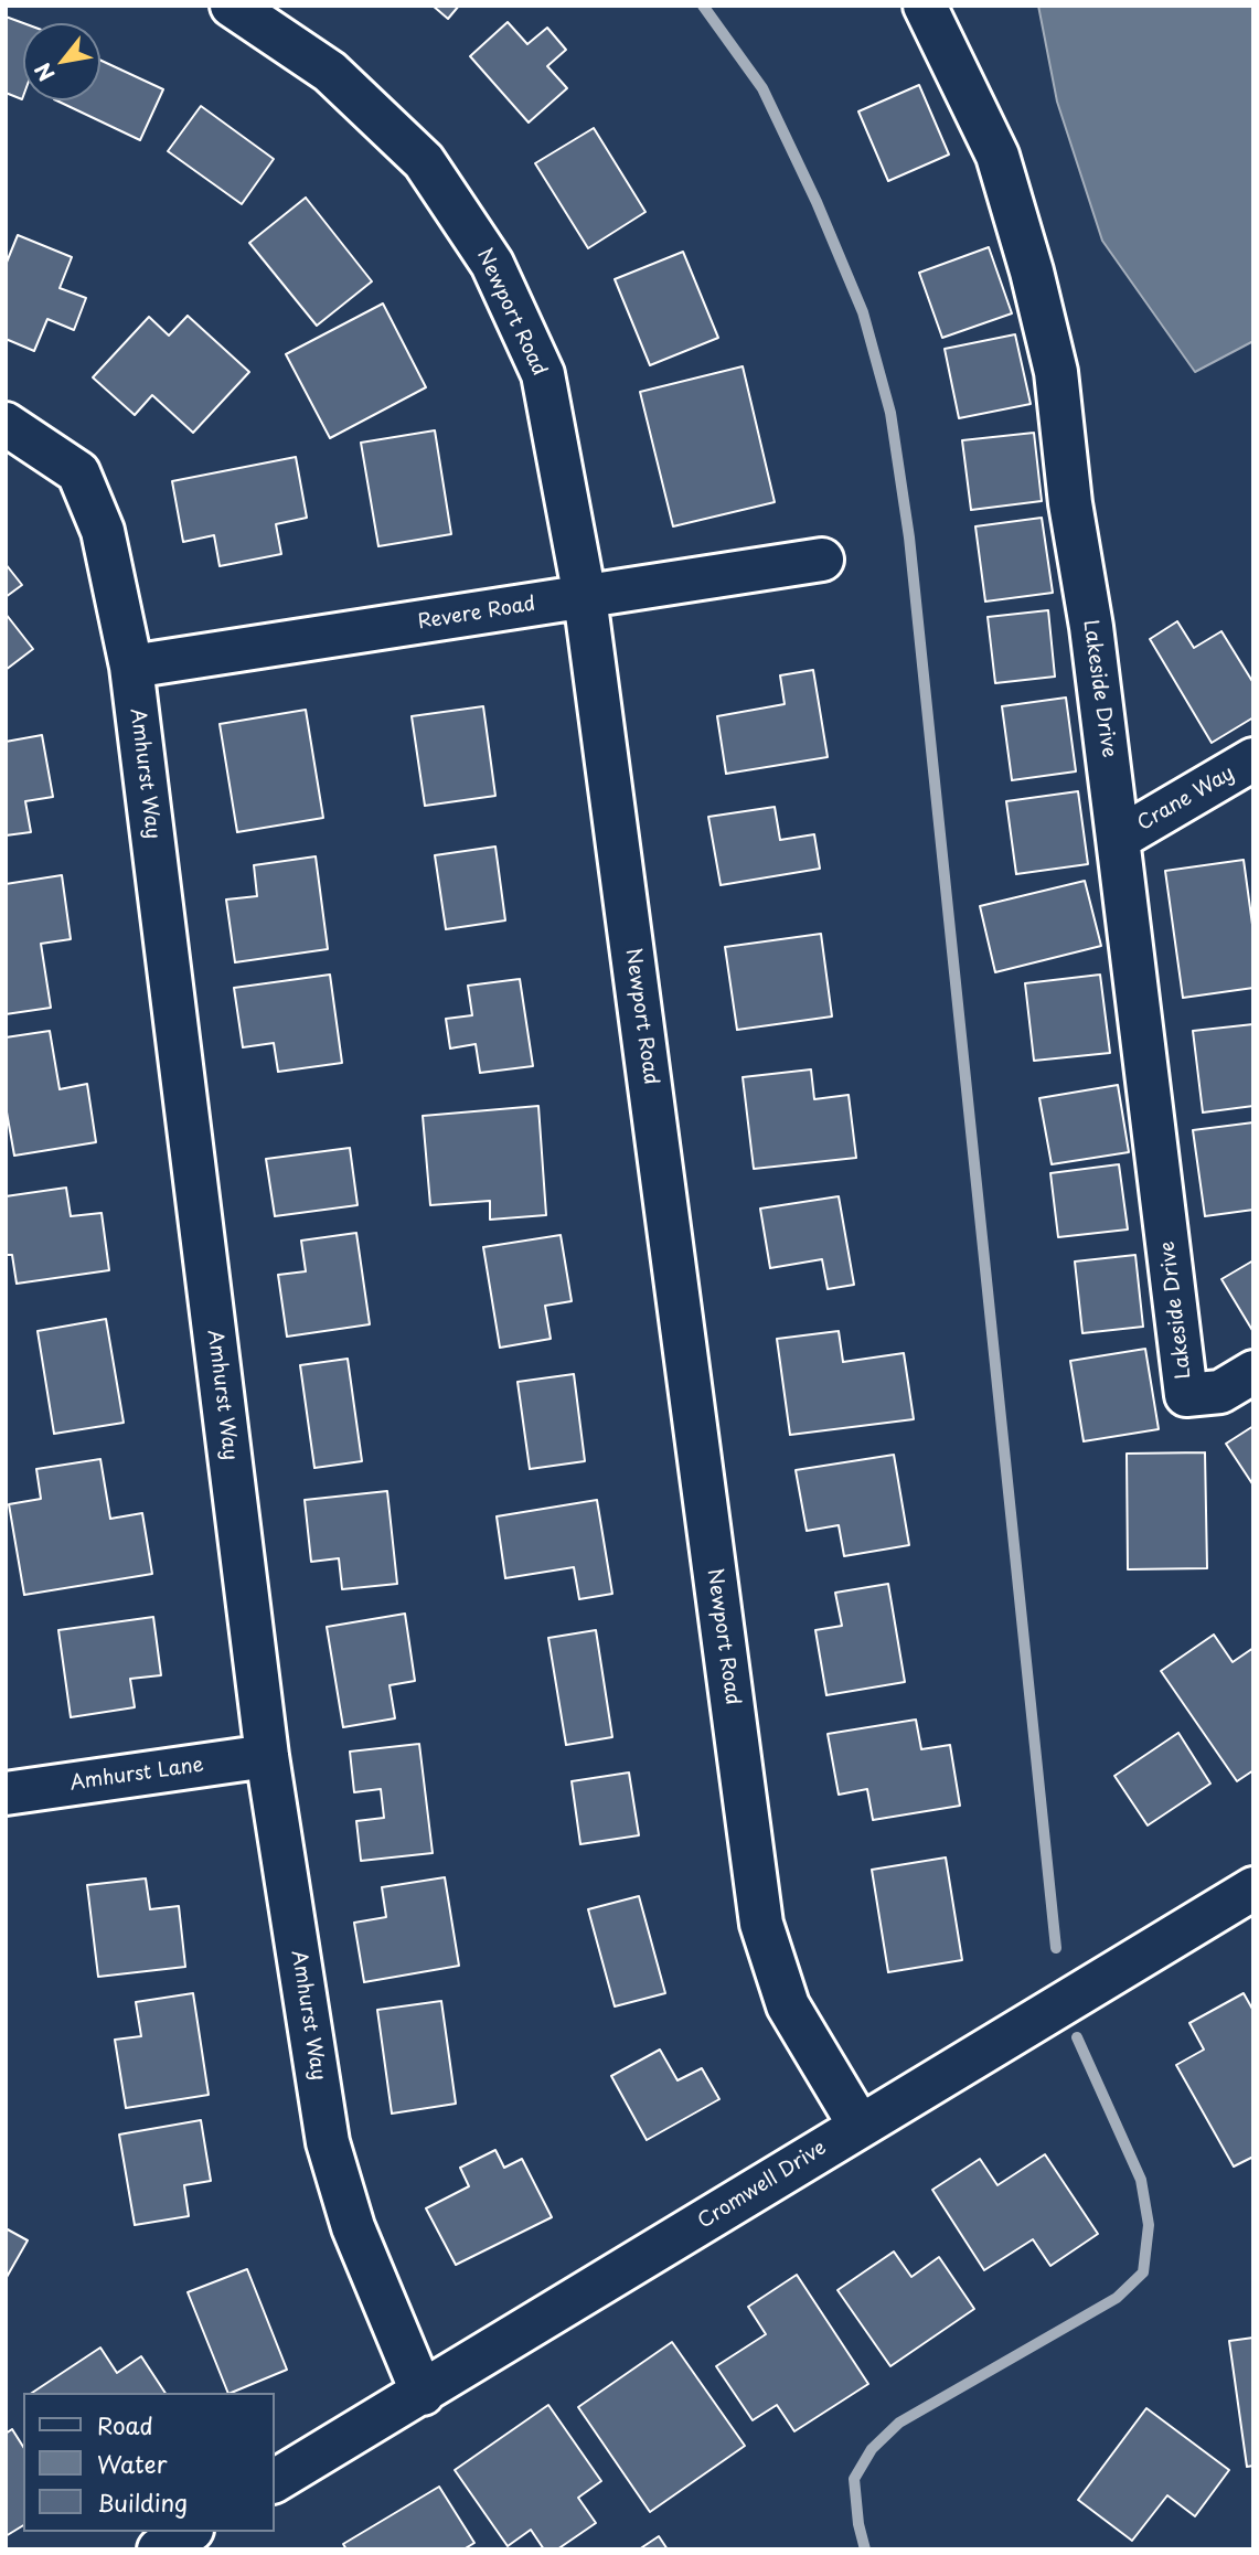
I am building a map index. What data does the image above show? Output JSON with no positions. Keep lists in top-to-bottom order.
{
  "streets": {
    "street": [
      "Newport Road",
      "Revere Road",
      "Lakeside Drive",
      "Amhurst Way",
      "Crane Way",
      "Amhurst Lane",
      "Cromwell Drive"
    ]
  },
  "crossings": [
    ["Newport Road", "Revere Road"],
    ["Newport Road", "Cromwell Drive"],
    ["Revere Road", "Amhurst Way"],
    ["Lakeside Drive", "Crane Way"],
    ["Amhurst Way", "Amhurst Lane"],
    ["Amhurst Way", "Cromwell Drive"]
  ],
  "legend": ["Road", "Water", "Building"],
  "north": "bottom left"
}
